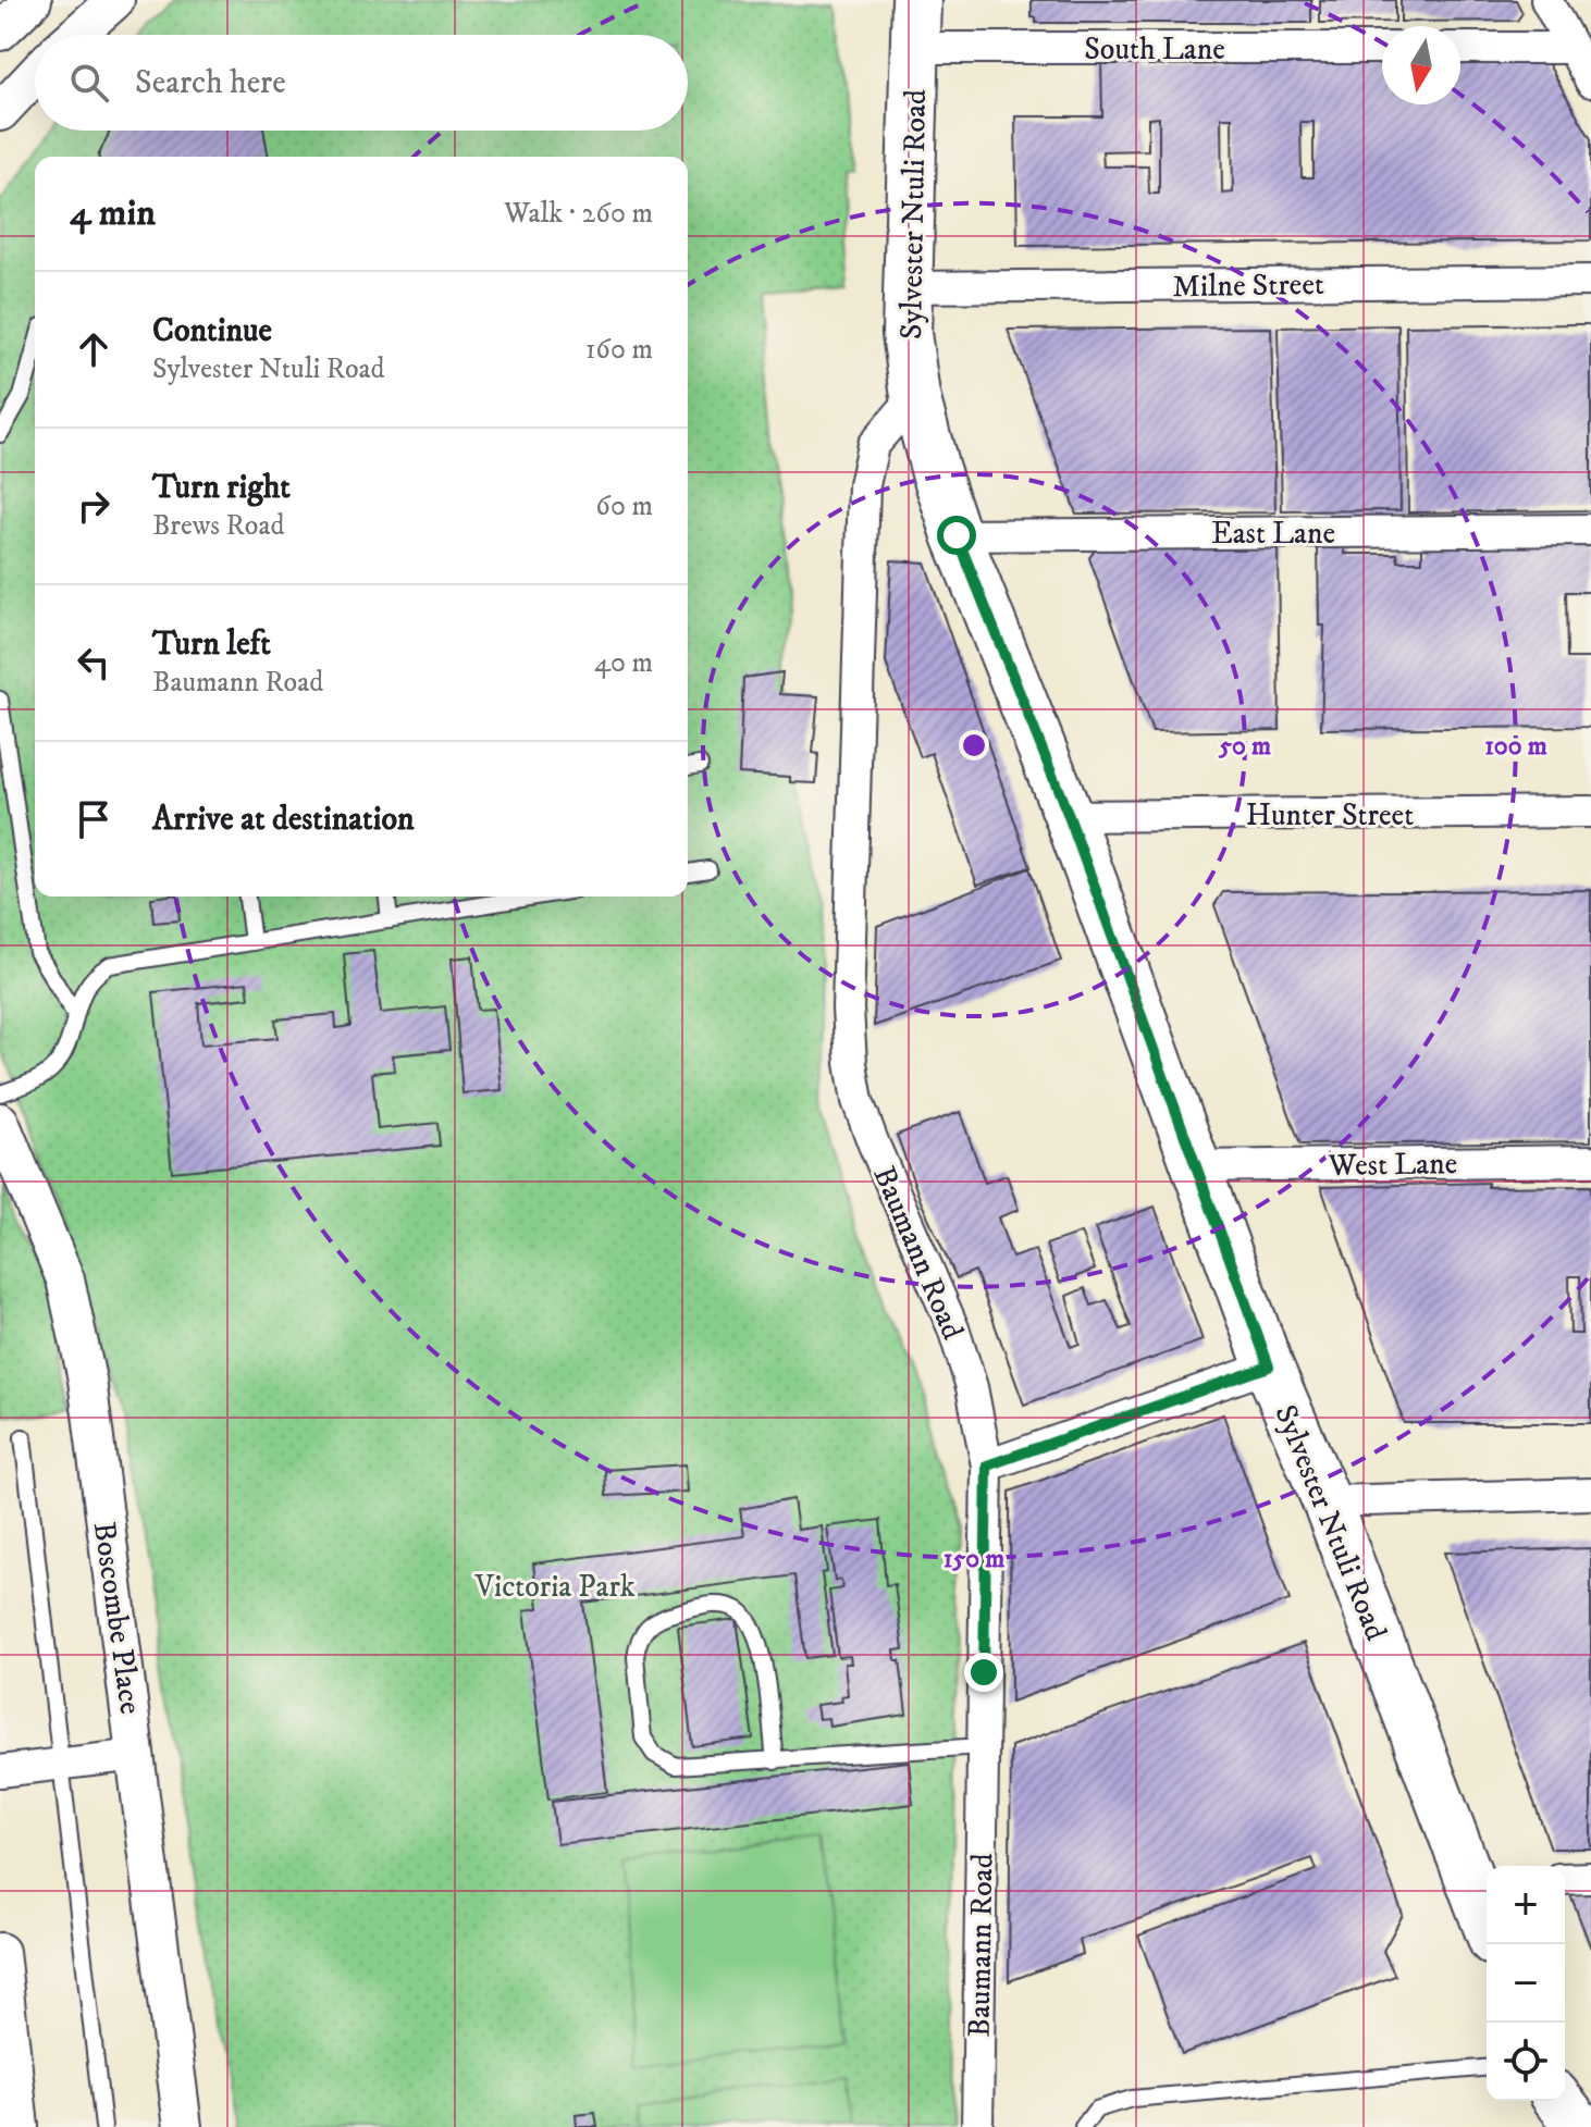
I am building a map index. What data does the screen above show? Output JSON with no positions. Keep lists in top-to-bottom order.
{
  "streets": {
    "main road": ["Sylvester Ntuli Road"],
    "street": [
      "South Lane",
      "Milne Street",
      "East Lane",
      "Hunter Street",
      "West Lane",
      "Baumann Road",
      "Boscombe Place"
    ]
  },
  "crossings": [
    ["South Lane", "Sylvester Ntuli Road"],
    ["Sylvester Ntuli Road", "Milne Street"],
    ["Sylvester Ntuli Road", "East Lane"],
    ["Sylvester Ntuli Road", "Hunter Street"],
    ["Sylvester Ntuli Road", "West Lane"],
    ["Sylvester Ntuli Road", "Baumann Road"]
  ],
  "parks": ["Victoria Park"],
  "north": "bottom",
  "page": {
    "search": "Search here",
    "heading": ["4 min", "Walk · 260 m"],
    "list": [
      ["Continue", "Sylvester Ntuli Road", "160 m"],
      ["Turn right", "Brews Road", "60 m"],
      ["Turn left", "Baumann Road", "40 m"],
      "Arrive at destination"
    ],
    "map_buttons": ["+", "−"]
  },
  "rings": ["50 m", "100 m", "150 m"]
}
